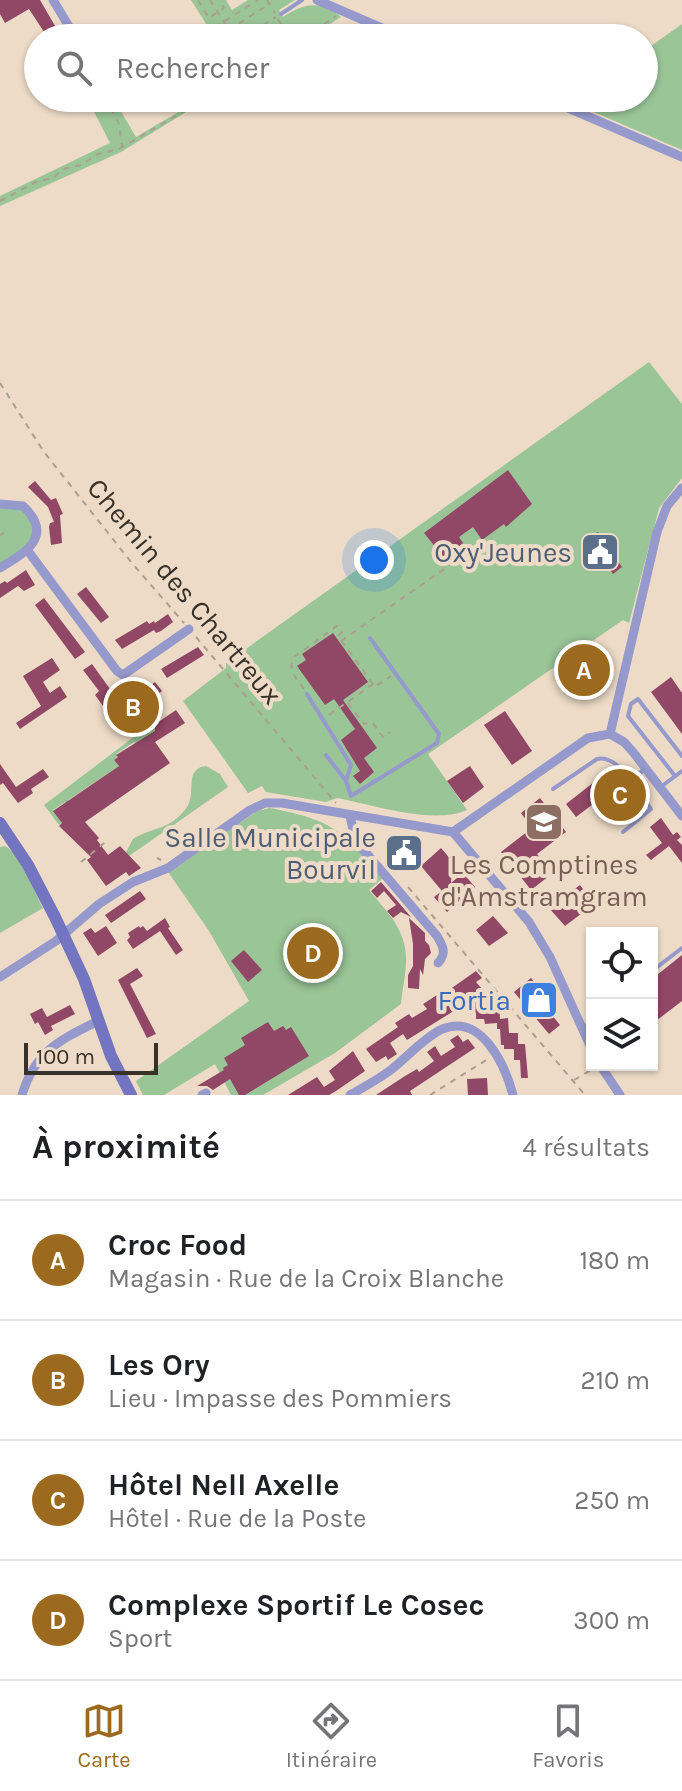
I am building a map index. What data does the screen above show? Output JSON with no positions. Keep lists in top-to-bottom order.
{
  "streets": {
    "path": ["Chemin des Chartreux"]
  },
  "places": {
    "public building": ["Oxy'Jeunes", "Salle Municipale Bourvil"],
    "school or university": ["Les Comptines d'Amstramgram"],
    "shop": ["Fortia"]
  },
  "scale_bar": "100 m",
  "page": {
    "search": "Rechercher",
    "pins": [
      "A",
      "B",
      "C",
      "D"
    ],
    "scale": "100 m",
    "heading": ["À proximité", "4 résultats"],
    "list": [
      {
        "mark": "A",
        "name": "Croc Food",
        "note": "Magasin · Rue de la Croix Blanche",
        "value": "180 m"
      },
      {
        "mark": "B",
        "name": "Les Ory",
        "note": "Lieu · Impasse des Pommiers",
        "value": "210 m"
      },
      {
        "mark": "C",
        "name": "Hôtel Nell Axelle",
        "note": "Hôtel · Rue de la Poste",
        "value": "250 m"
      },
      {
        "mark": "D",
        "name": "Complexe Sportif Le Cosec",
        "note": "Sport",
        "value": "300 m"
      }
    ],
    "nav": ["Carte", "Itinéraire", "Favoris"]
  }
}
